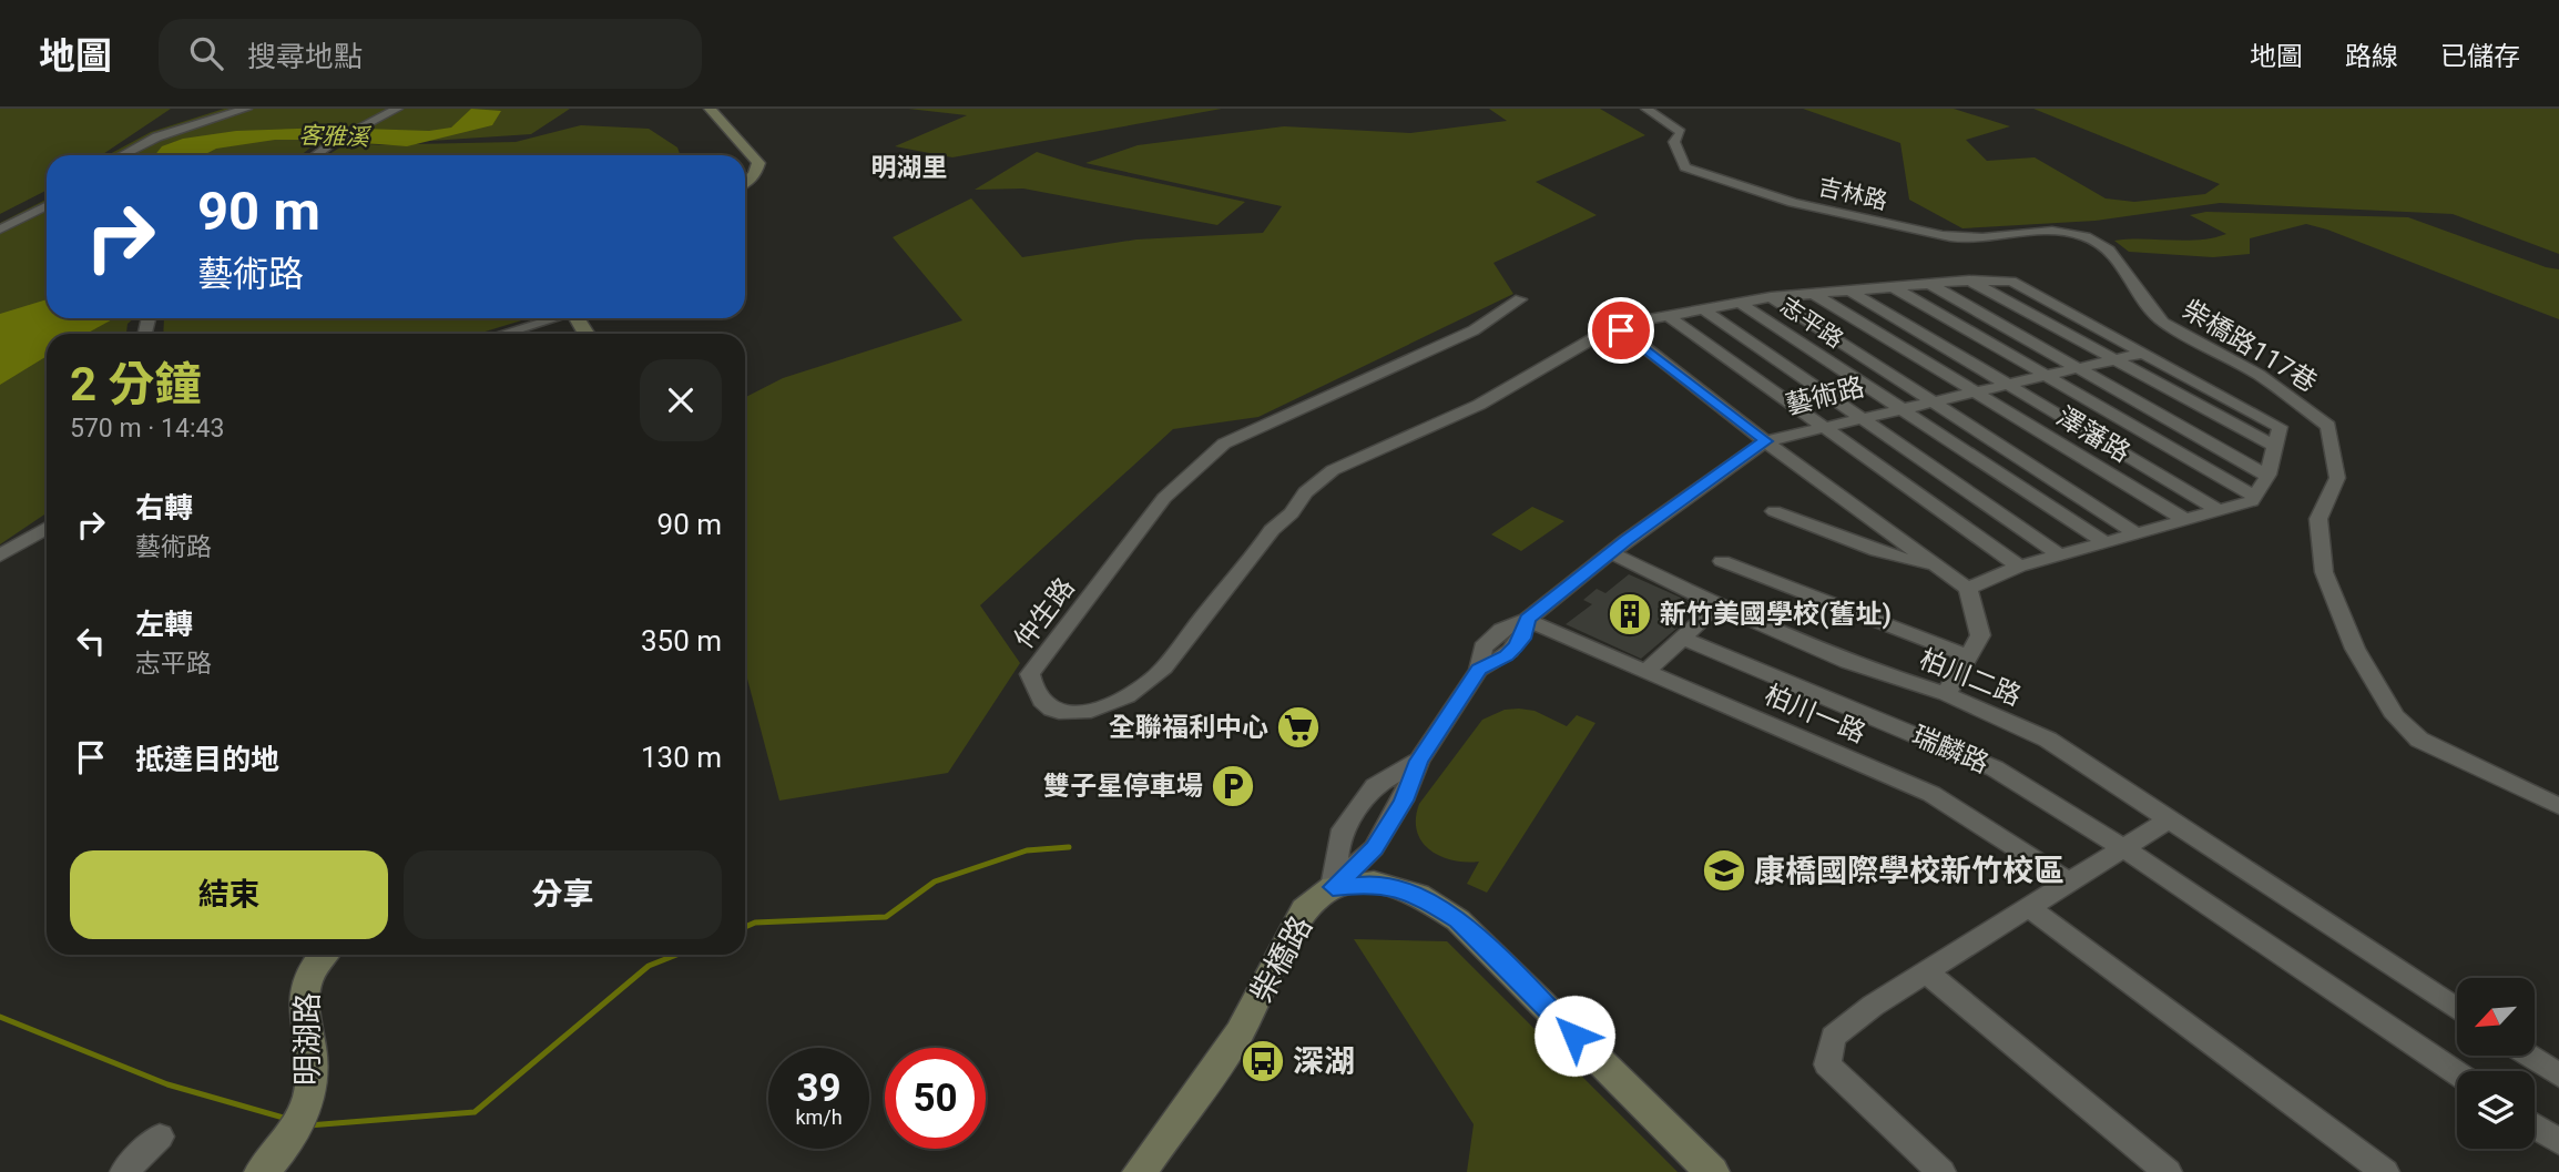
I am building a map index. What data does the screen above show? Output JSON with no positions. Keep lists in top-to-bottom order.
{
  "streets": {
    "street": [
      "吉林路",
      "志平路",
      "柴橋路117巷",
      "藝術路",
      "澤藩路",
      "仲生路",
      "柏川二路",
      "柏川一路",
      "瑞麟路",
      "柴橋路",
      "明湖路"
    ]
  },
  "crossings": [
    ["吉林路", "柴橋路117巷"],
    ["志平路", "藝術路"],
    ["志平路", "澤藩路"],
    ["志平路", "仲生路"],
    ["藝術路", "澤藩路"],
    ["藝術路", "柏川二路"],
    ["藝術路", "柏川一路"],
    ["藝術路", "柴橋路"]
  ],
  "districts": ["明湖里"],
  "water": ["客雅溪"],
  "places": {
    "building": ["新竹美國學校(舊址)"],
    "supermarket": ["全聯福利中心"],
    "parking": ["雙子星停車場"],
    "school or university": ["康橋國際學校新竹校區"],
    "bus stop": ["深湖"]
  },
  "north": "bottom left",
  "page": {
    "header": "地圖",
    "search": "搜尋地點",
    "nav": ["地圖", "路線", "已儲存"],
    "turn": ["90 m", "藝術路"],
    "heading": ["2 分鐘", "570 m · 14:43"],
    "list": [
      {
        "name": "右轉",
        "note": "藝術路",
        "value": "90 m"
      },
      {
        "name": "左轉",
        "note": "志平路",
        "value": "350 m"
      },
      {
        "name": "抵達目的地",
        "value": "130 m"
      }
    ],
    "buttons": ["結束", "分享"],
    "speed": "39 km/h",
    "limit": "50"
  }
}
